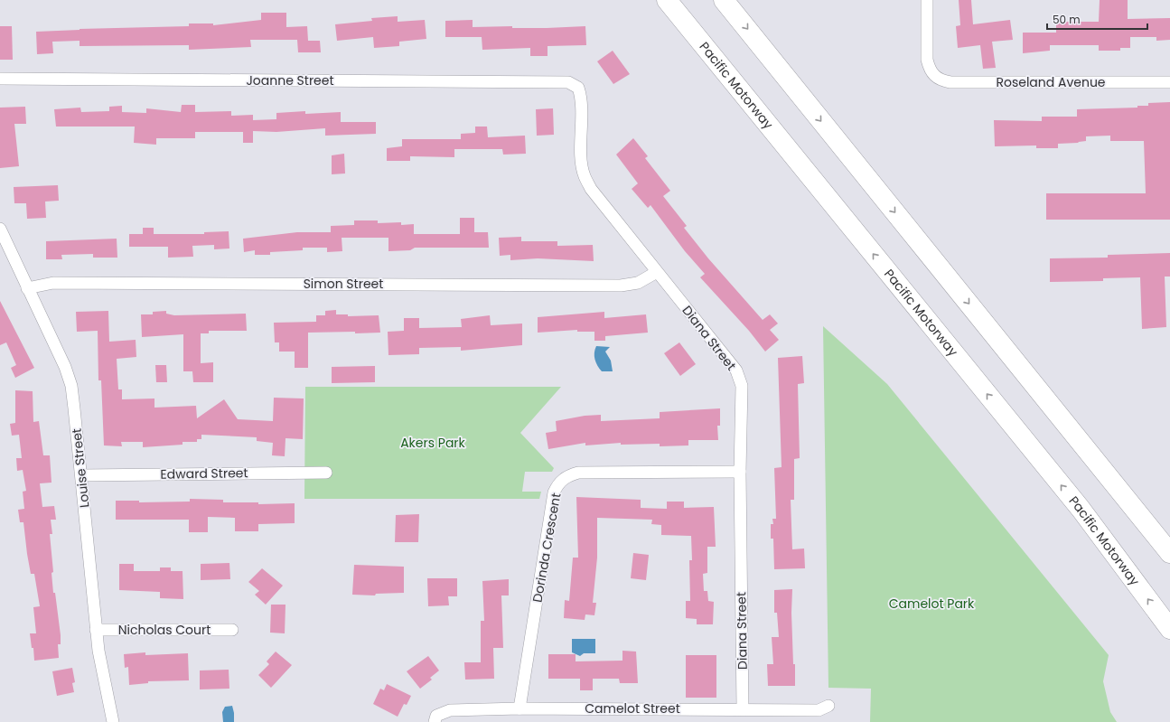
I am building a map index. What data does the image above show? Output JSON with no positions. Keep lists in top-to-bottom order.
{
  "streets": {
    "highway": ["Pacific Motorway"],
    "street": [
      "Joanne Street",
      "Roseland Avenue",
      "Simon Street",
      "Diana Street",
      "Louise Street",
      "Edward Street",
      "Dorinda Crescent",
      "Nicholas Court",
      "Camelot Street"
    ]
  },
  "crossings": [
    ["Joanne Street", "Diana Street"],
    ["Simon Street", "Diana Street"],
    ["Simon Street", "Louise Street"],
    ["Diana Street", "Dorinda Crescent"],
    ["Diana Street", "Camelot Street"],
    ["Louise Street", "Edward Street"],
    ["Louise Street", "Nicholas Court"],
    ["Dorinda Crescent", "Camelot Street"]
  ],
  "parks": ["Akers Park", "Camelot Park"],
  "scale_bar": "50 m"
}
